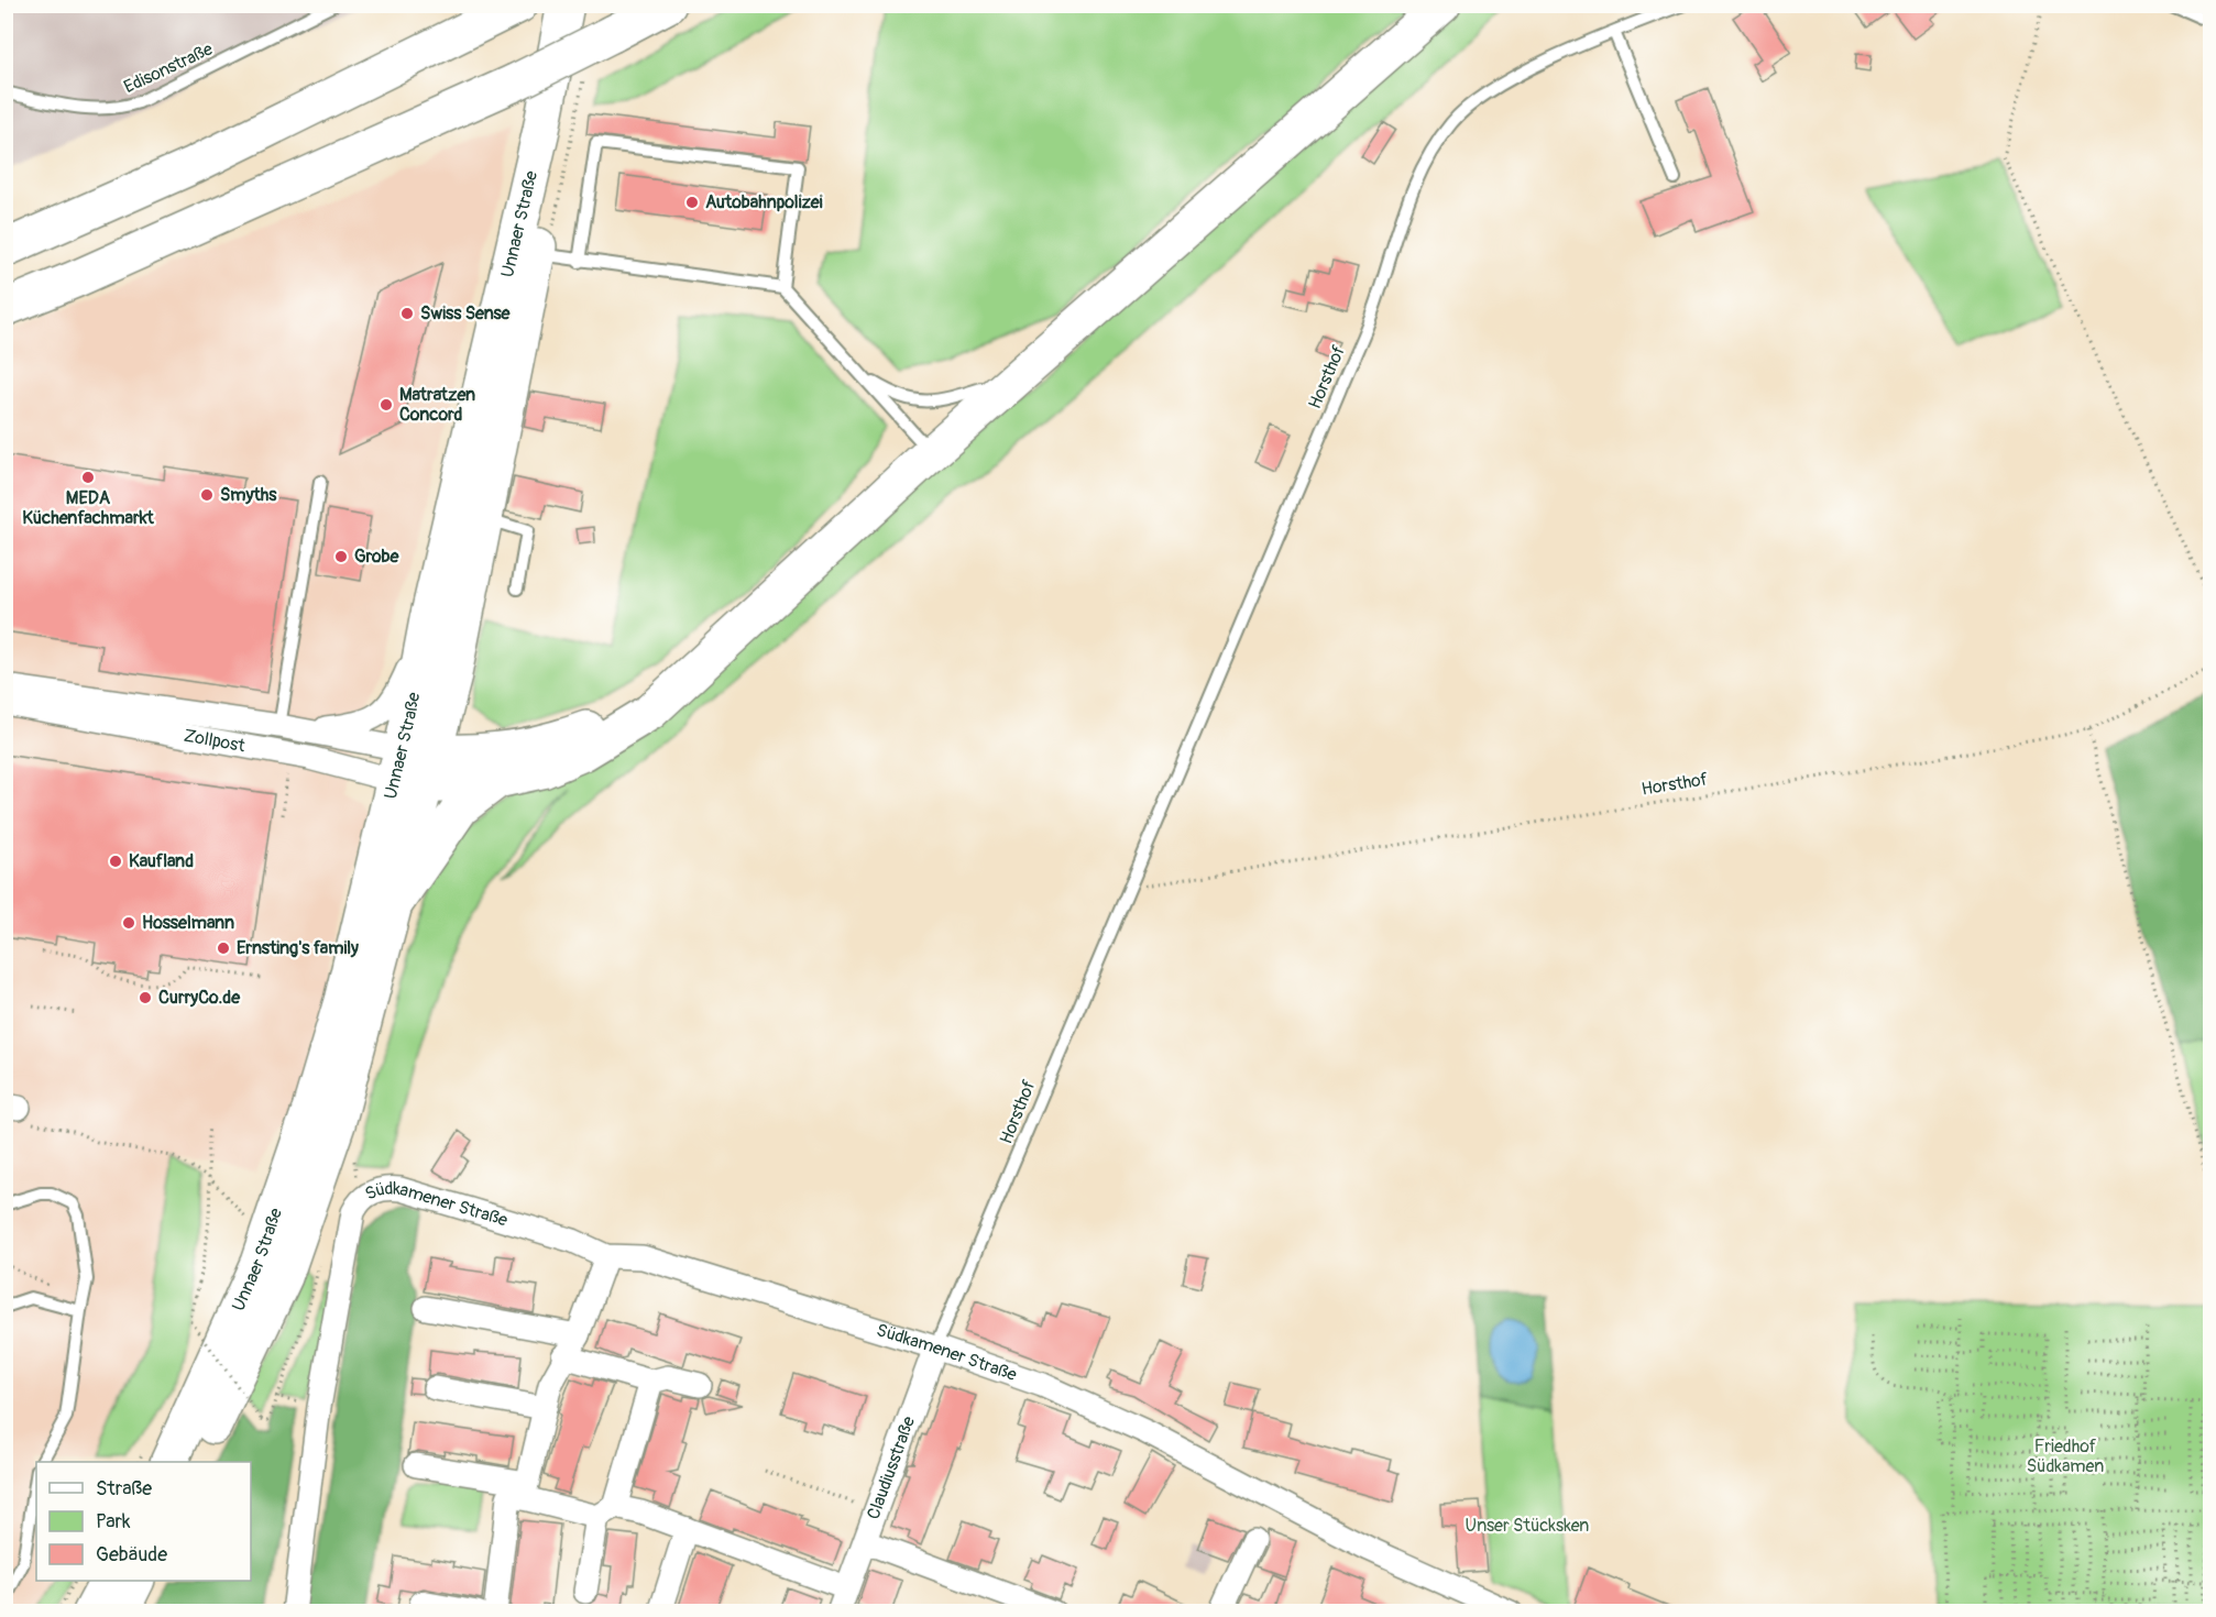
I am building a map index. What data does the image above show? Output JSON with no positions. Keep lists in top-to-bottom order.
{
  "streets": {
    "main road": ["Unnaer Straße"],
    "street": ["Zollpost", "Südkamener Straße", "Claudiusstraße"],
    "lane": ["Edisonstraße", "Horsthof"]
  },
  "crossings": [
    ["Unnaer Straße", "Zollpost"],
    ["Horsthof", "Südkamener Straße"],
    ["Horsthof", "Claudiusstraße"],
    ["Südkamener Straße", "Claudiusstraße"]
  ],
  "parks": ["Friedhof Südkamen", "Unser Stücksken"],
  "places": [
    "Autobahnpolizei",
    "Swiss Sense",
    "Matratzen Concord",
    "MEDA Küchenfachmarkt",
    "Smyths",
    "Grobe",
    "Kaufland",
    "Hosselmann",
    "Ernsting's family",
    "CurryCo.de"
  ],
  "legend": ["Straße", "Park", "Gebäude"]
}
